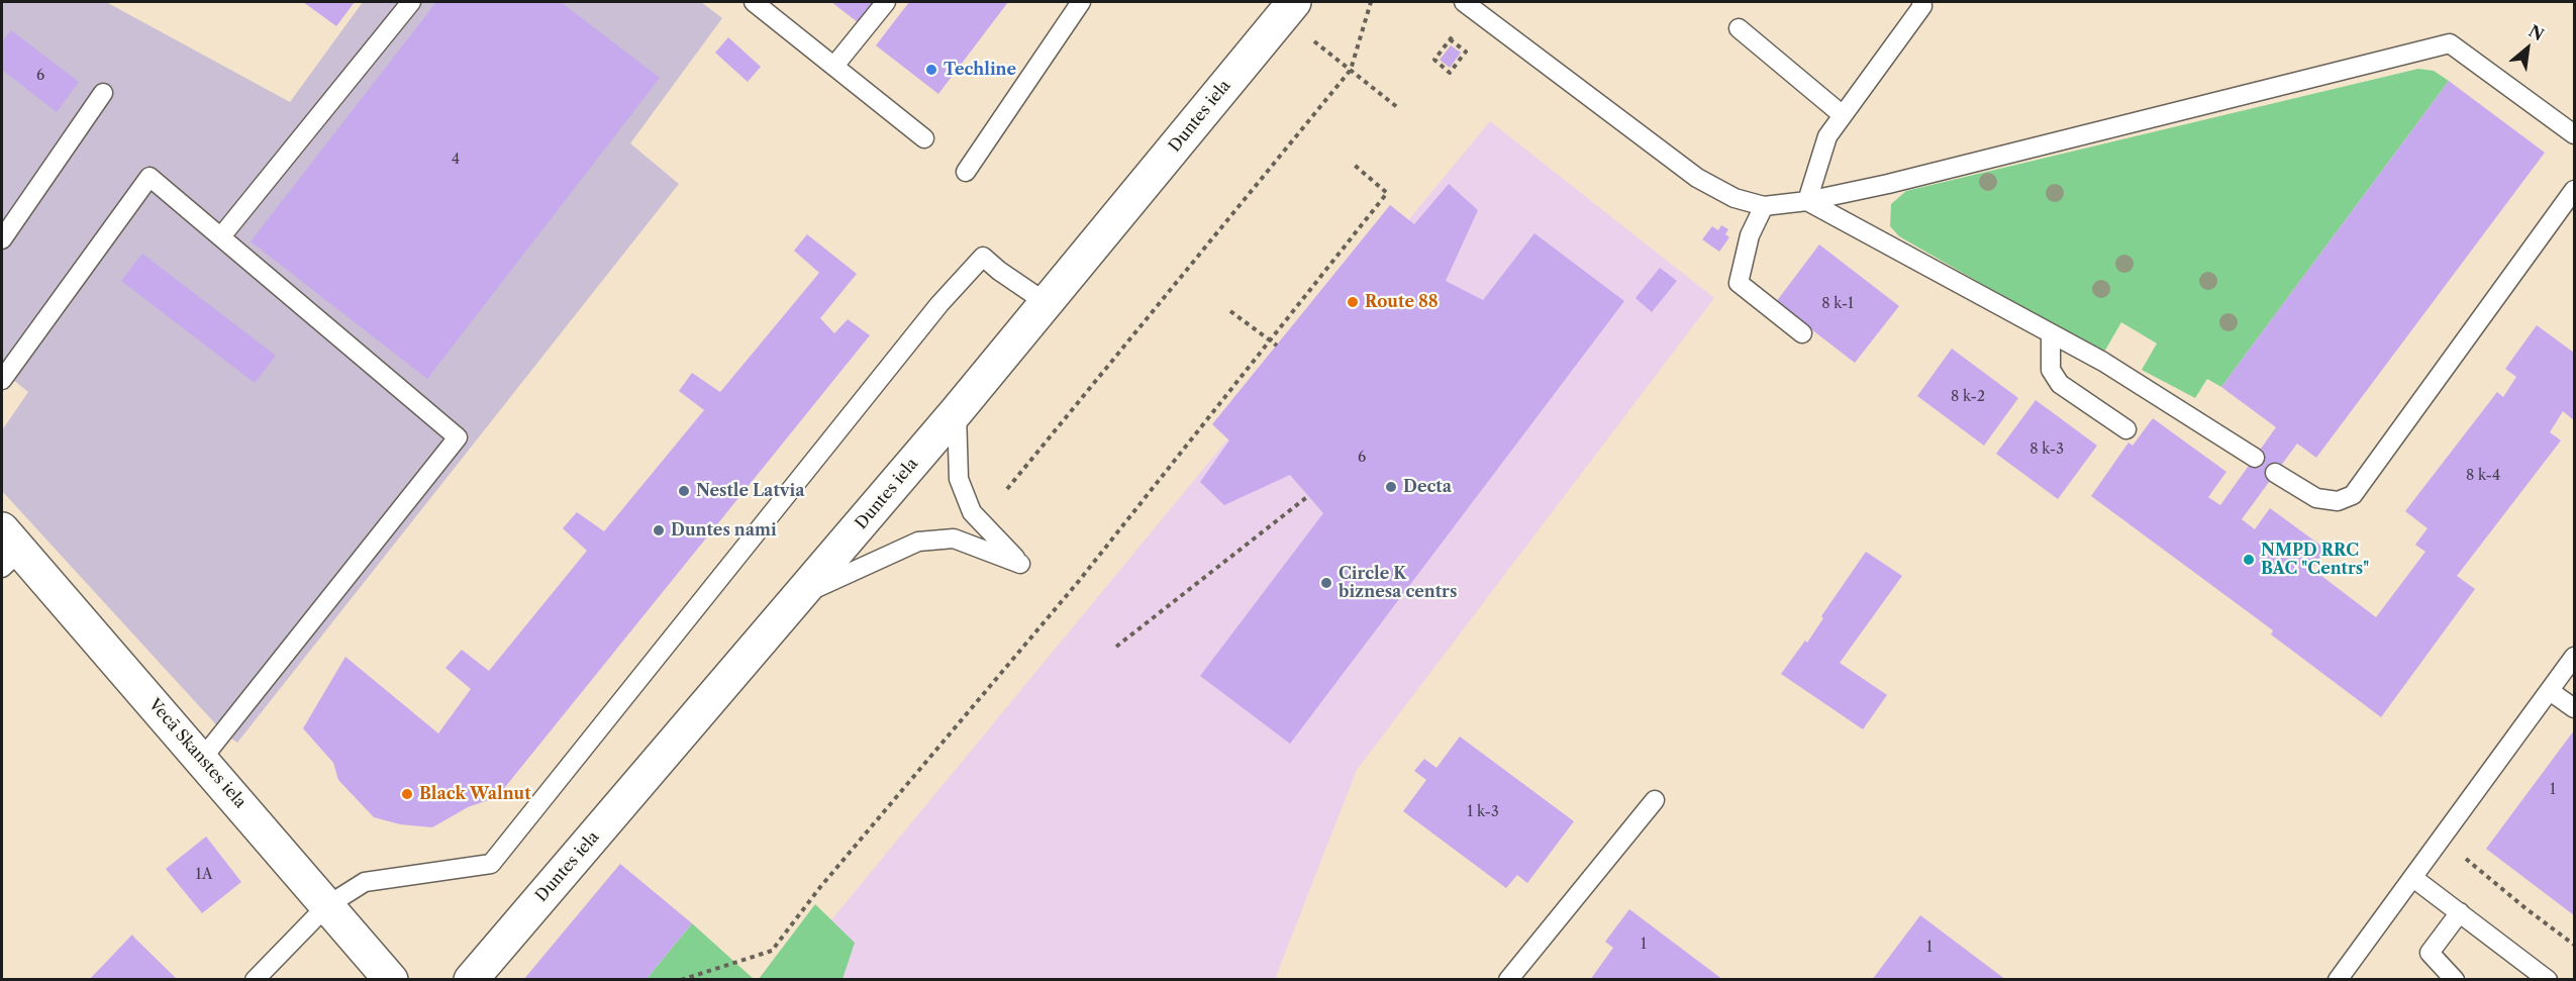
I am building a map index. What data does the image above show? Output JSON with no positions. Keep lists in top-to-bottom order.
{
  "streets": {
    "main road": ["Duntes iela", "Vecā Skanstes iela"]
  },
  "places": [
    "Techline",
    "Route 88",
    "Decta",
    "Nestle Latvia",
    "Duntes nami",
    "NMPD RRC BAC \"Centrs\"",
    "Circle K biznesa centrs",
    "Black Walnut"
  ],
  "house_numbers": [
    "6",
    "4",
    "8 k-1",
    "8 k-2",
    "8 k-3",
    "6",
    "8 k-4",
    "1",
    "1 k-3",
    "1A",
    "1",
    "1"
  ],
  "north": "top right"
}
